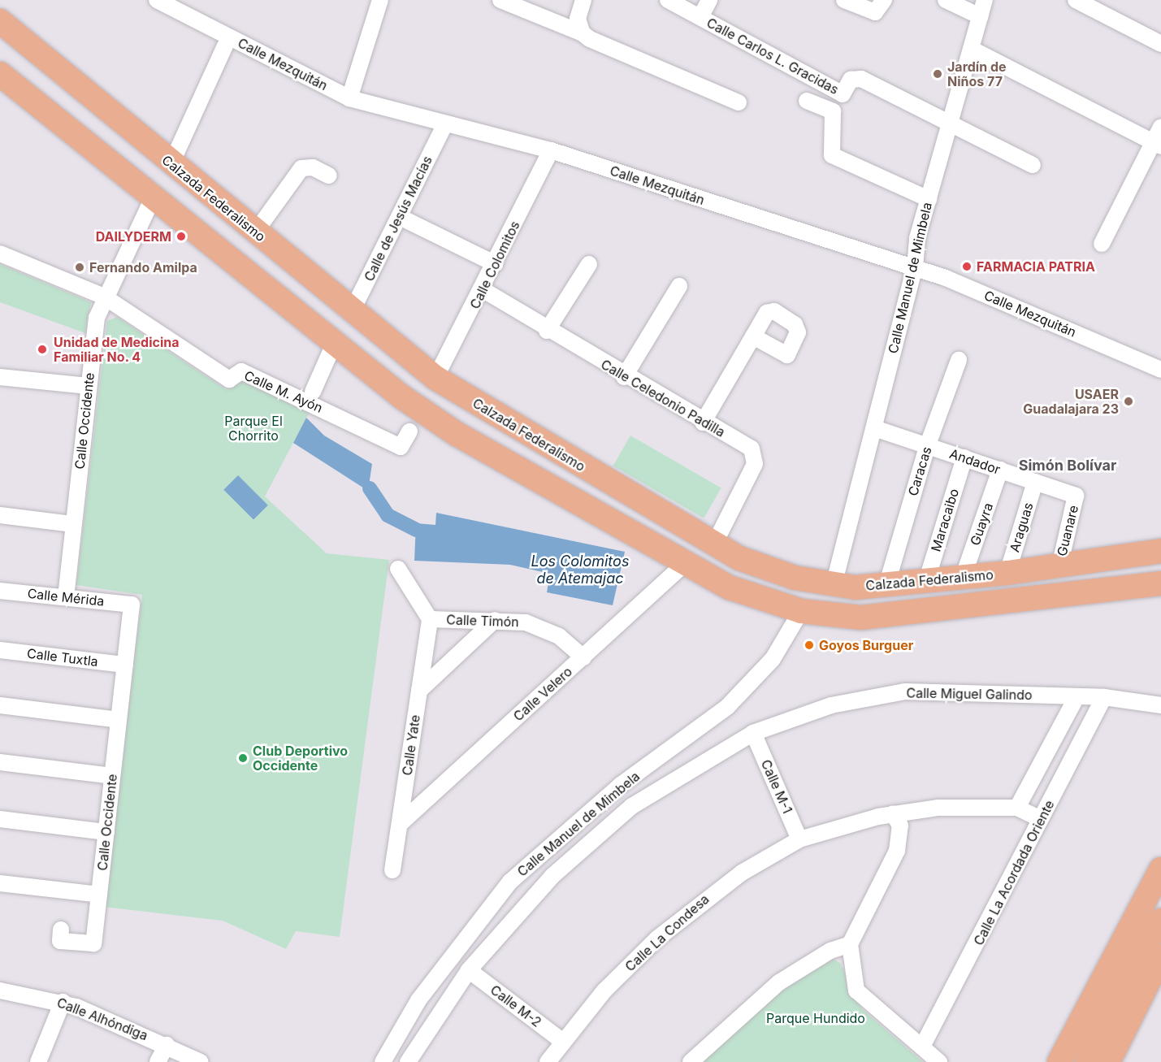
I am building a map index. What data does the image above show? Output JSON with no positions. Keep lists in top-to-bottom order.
{
  "streets": {
    "main road": ["Calzada Federalismo"],
    "street": [
      "Calle Carlos L. Gracidas",
      "Calle Mezquitán",
      "Calle de Jesús Macías",
      "Calle Colomitos",
      "Calle Manuel de Mimbela",
      "Calle M. Ayón",
      "Calle Celedonio Padilla",
      "Calle Occidente",
      "Andador",
      "Caracas",
      "Maracaibo",
      "Guayra",
      "Araguas",
      "Guanare",
      "Calle Mérida",
      "Calle Timón",
      "Calle Tuxtla",
      "Calle Velero",
      "Calle Miguel Galindo",
      "Calle Yate",
      "Calle M-1",
      "Calle La Acordada Oriente",
      "Calle La Condesa",
      "Calle M-2",
      "Calle Alhóndiga"
    ]
  },
  "crossings": [
    ["Calle Carlos L. Gracidas", "Calle Manuel de Mimbela"],
    ["Calle Mezquitán", "Calle de Jesús Macías"],
    ["Calle Mezquitán", "Calle Colomitos"],
    ["Calle Mezquitán", "Calle Manuel de Mimbela"],
    ["Calzada Federalismo", "Calle de Jesús Macías"],
    ["Calzada Federalismo", "Calle Colomitos"],
    ["Calzada Federalismo", "Calle Manuel de Mimbela"],
    ["Calzada Federalismo", "Calle Celedonio Padilla"],
    ["Calzada Federalismo", "Caracas"],
    ["Calzada Federalismo", "Maracaibo"],
    ["Calzada Federalismo", "Guayra"],
    ["Calzada Federalismo", "Araguas"],
    ["Calzada Federalismo", "Guanare"],
    ["Calle Colomitos", "Calle Celedonio Padilla"],
    ["Calle Manuel de Mimbela", "Andador"],
    ["Calle Manuel de Mimbela", "Calle Miguel Galindo"],
    ["Calle Manuel de Mimbela", "Calle M-1"],
    ["Calle Manuel de Mimbela", "Calle M-2"],
    ["Calle M. Ayón", "Calle Occidente"],
    ["Calle Occidente", "Calle Mérida"],
    ["Calle Occidente", "Calle Tuxtla"],
    ["Andador", "Caracas"],
    ["Andador", "Maracaibo"],
    ["Andador", "Guayra"],
    ["Andador", "Araguas"],
    ["Andador", "Guanare"],
    ["Calle Timón", "Calle Velero"],
    ["Calle Timón", "Calle Yate"],
    ["Calle Velero", "Calle Yate"],
    ["Calle Miguel Galindo", "Calle M-1"],
    ["Calle Miguel Galindo", "Calle La Acordada Oriente"],
    ["Calle M-1", "Calle La Condesa"],
    ["Calle La Acordada Oriente", "Calle La Condesa"],
    ["Calle La Condesa", "Calle M-2"]
  ],
  "districts": ["Simón Bolívar"],
  "water": ["Los Colomitos de Atemajac"],
  "parks": ["Parque El Chorrito", "Parque Hundido"],
  "places": [
    "Jardín de Niños 77",
    "DAILYDERM",
    "FARMACIA PATRIA",
    "Fernando Amilpa",
    "Unidad de Medicina Familiar No. 4",
    "USAER Guadalajara 23",
    "Goyos Burguer",
    "Club Deportivo Occidente"
  ]
}
